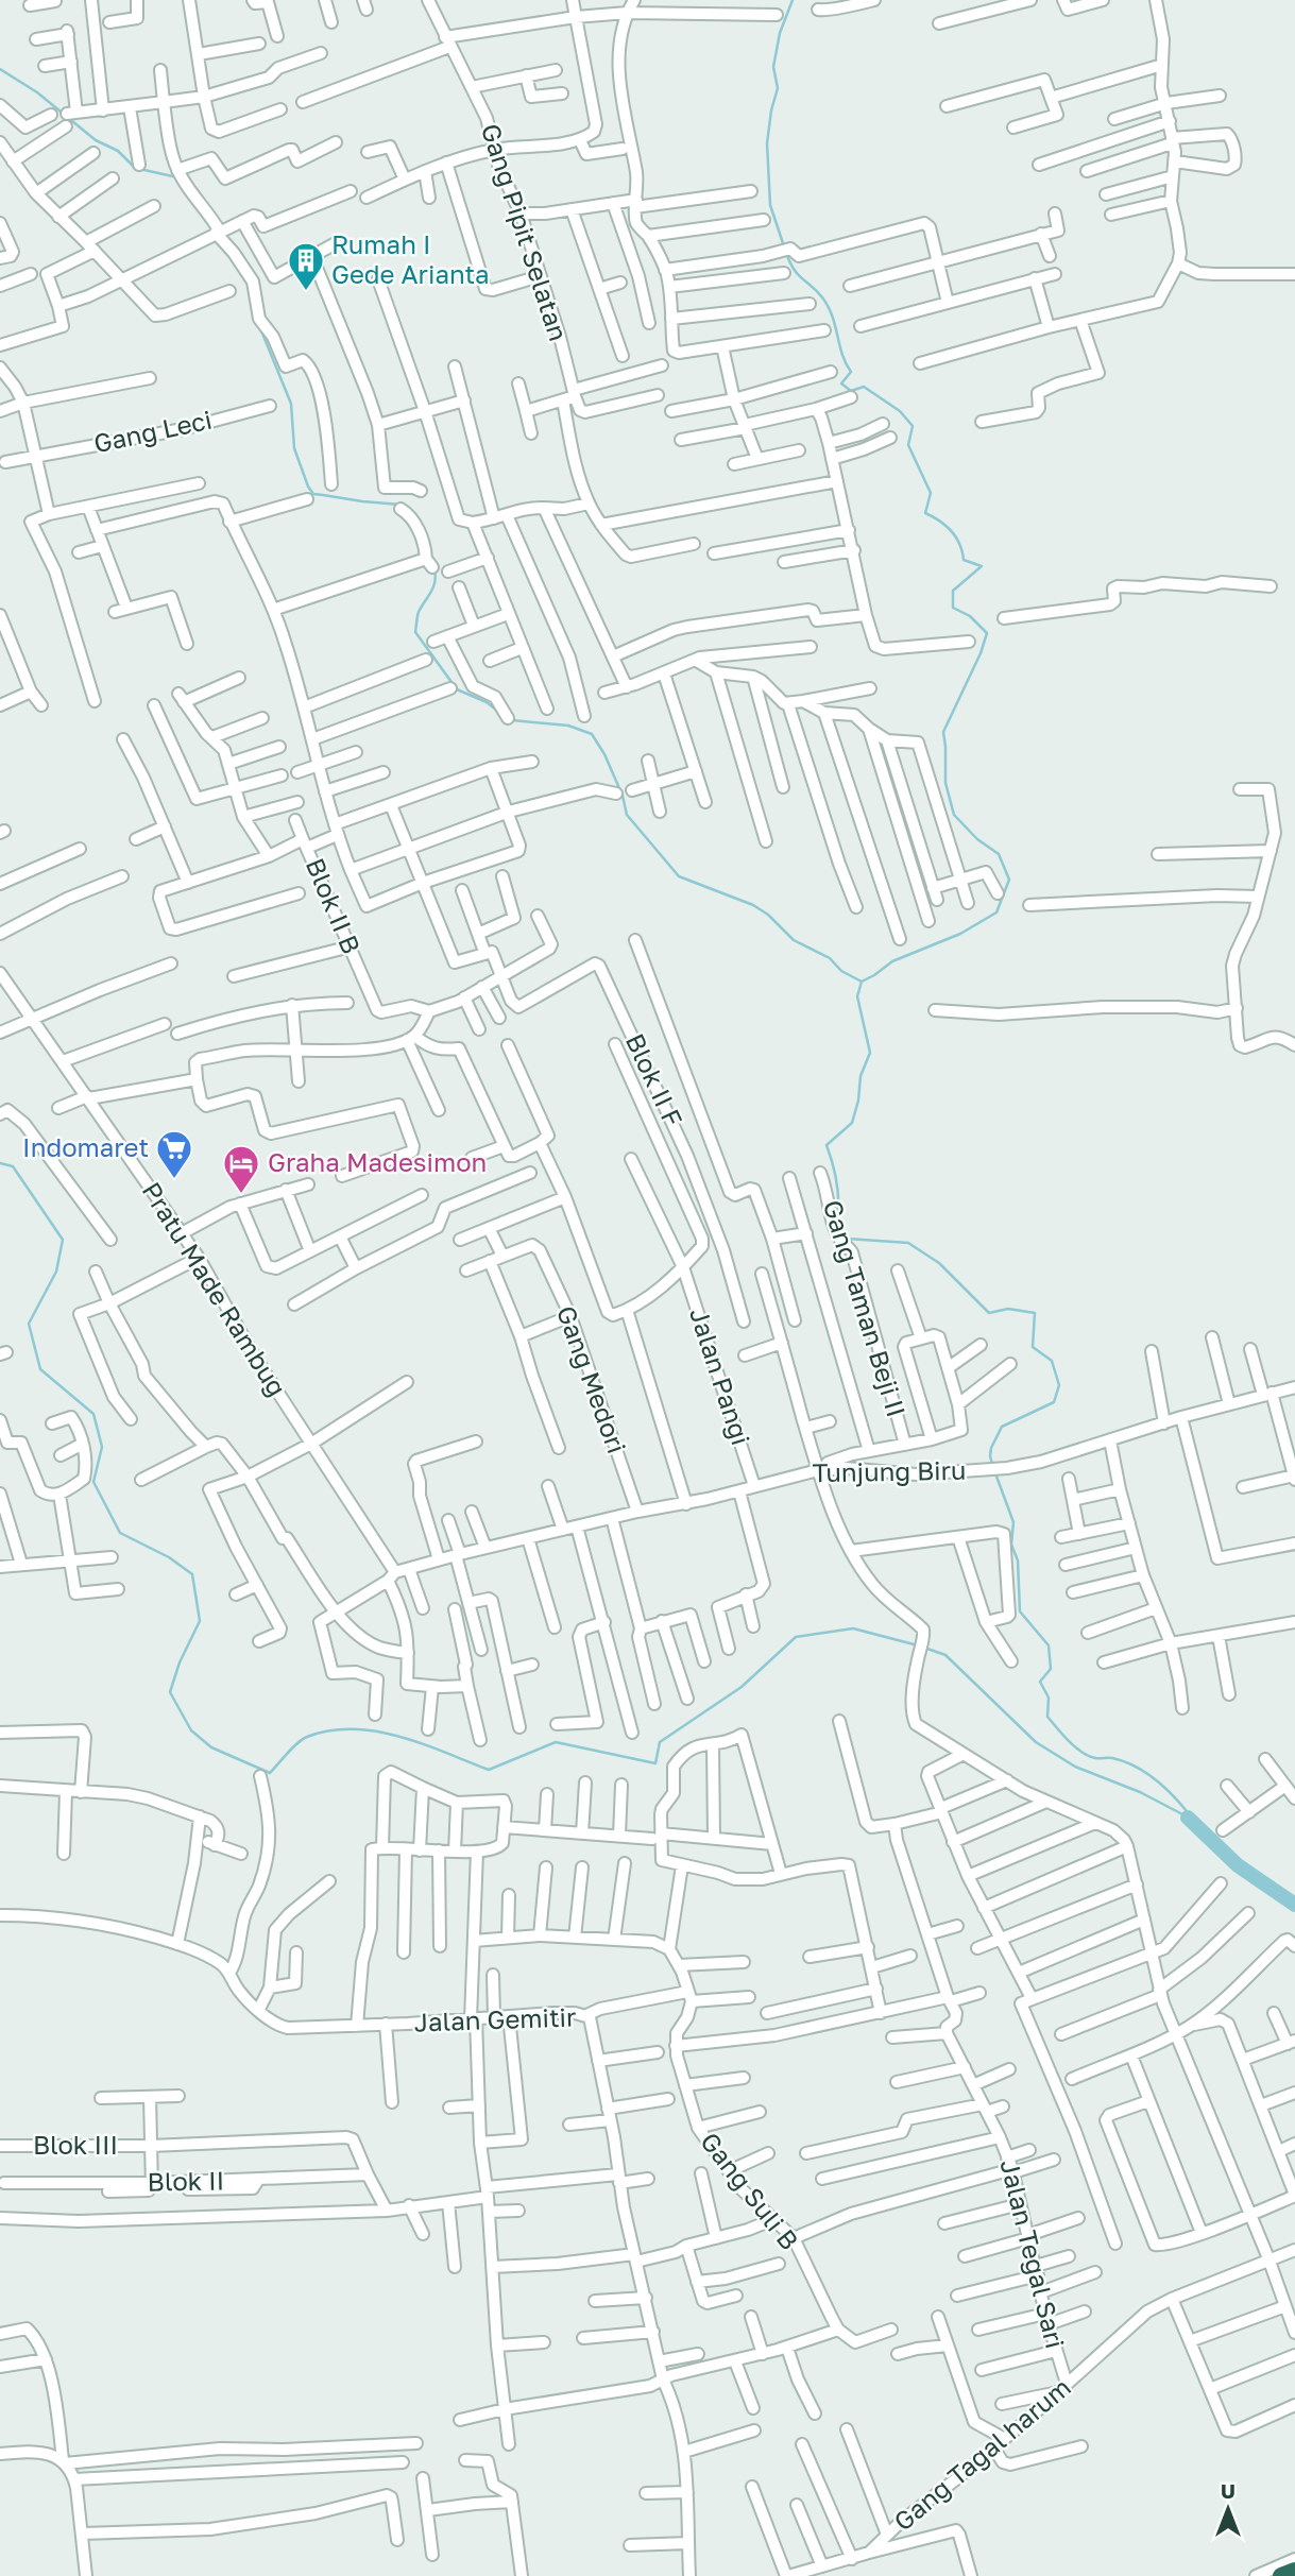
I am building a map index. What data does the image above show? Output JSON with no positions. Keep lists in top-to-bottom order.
{
  "streets": {
    "street": [
      "Gang Pipit Selatan",
      "Gang Leci",
      "Blok II B",
      "Blok II F",
      "Pratu Made Rambug",
      "Gang Taman Beji II",
      "Jalan Pangi",
      "Gang Medori",
      "Tunjung Biru",
      "Jalan Gemitir",
      "Blok III",
      "Blok II",
      "Gang Suli B",
      "Jalan Tegal Sari",
      "Gang Tagal harum"
    ]
  },
  "crossings": [
    ["Pratu Made Rambug", "Tunjung Biru"],
    ["Gang Taman Beji II", "Tunjung Biru"],
    ["Jalan Pangi", "Tunjung Biru"],
    ["Gang Medori", "Tunjung Biru"],
    ["Blok III", "Blok II"],
    ["Jalan Tegal Sari", "Gang Tagal harum"]
  ],
  "places": {
    "building": ["Rumah I Gede Arianta"],
    "supermarket": ["Indomaret"],
    "hotel": ["Graha Madesimon"]
  },
  "north": "top"
}
